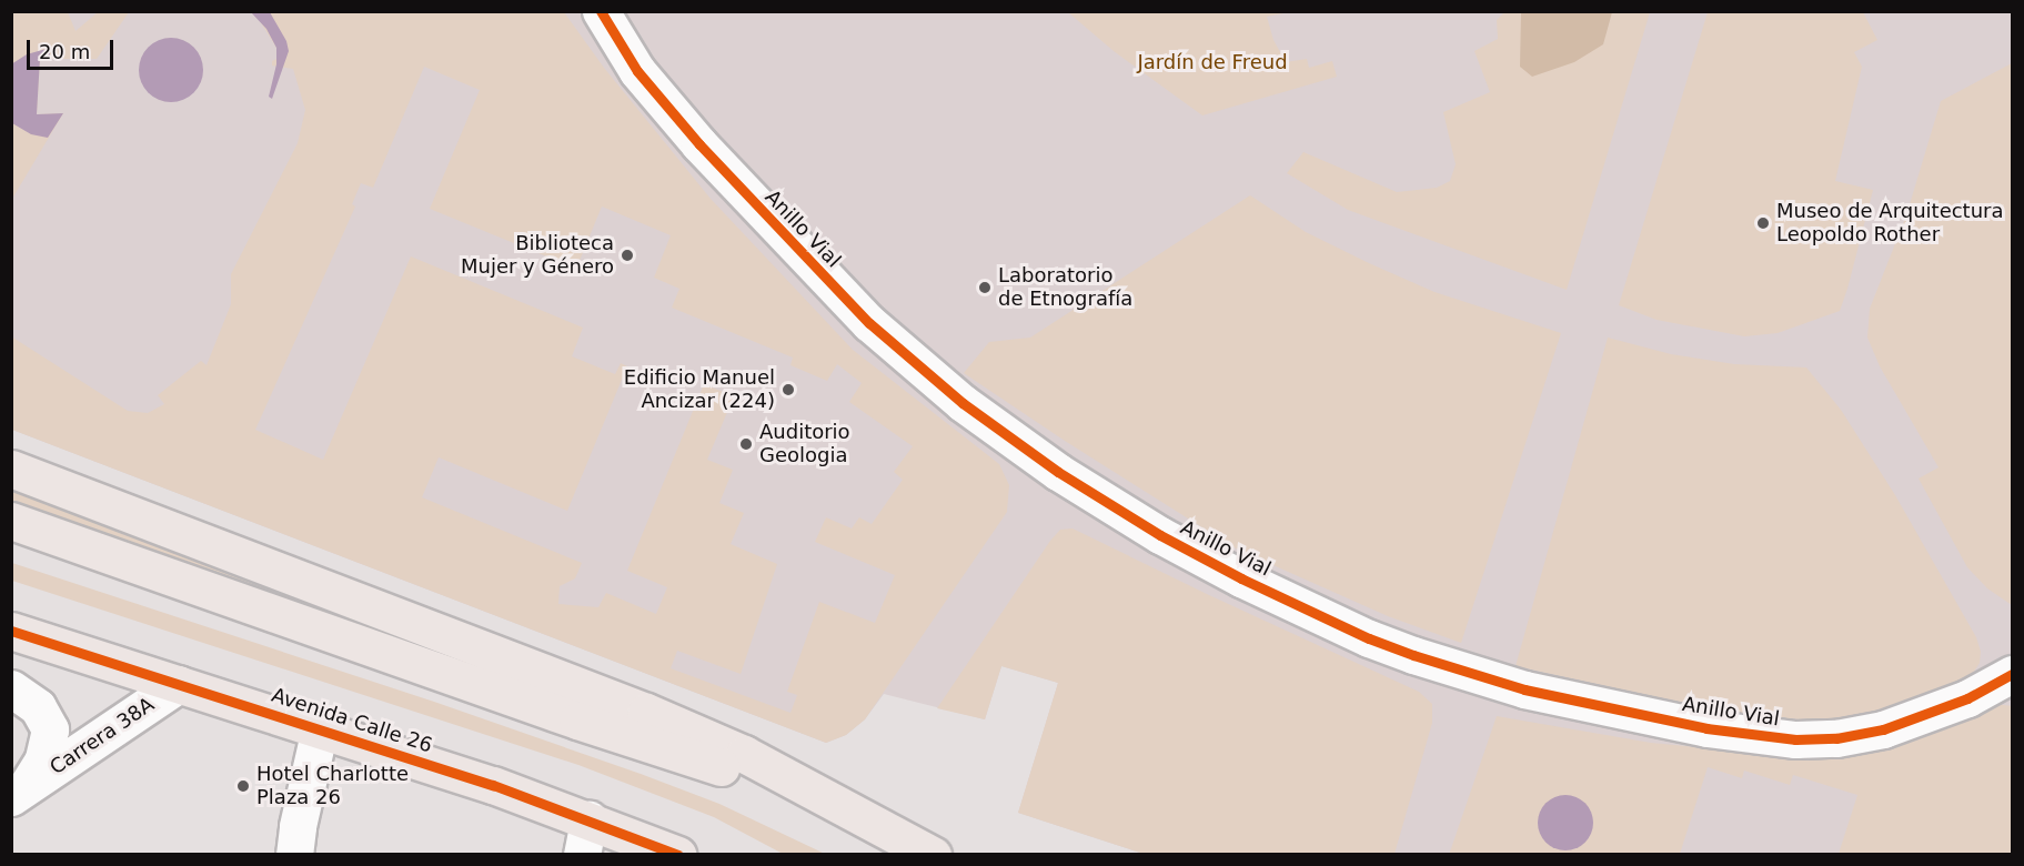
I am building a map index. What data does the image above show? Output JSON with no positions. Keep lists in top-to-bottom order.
{
  "streets": {
    "main road": ["Avenida Calle 26"],
    "street": ["Anillo Vial", "Carrera 38A"]
  },
  "crossings": [
    ["Avenida Calle 26", "Carrera 38A"]
  ],
  "parks": ["Jardín de Freud"],
  "places": [
    "Museo de Arquitectura Leopoldo Rother",
    "Biblioteca Mujer y Género",
    "Laboratorio de Etnografía",
    "Edificio Manuel Ancizar (224)",
    "Auditorio Geologia",
    "Hotel Charlotte Plaza 26"
  ],
  "scale_bar": "20 m"
}
